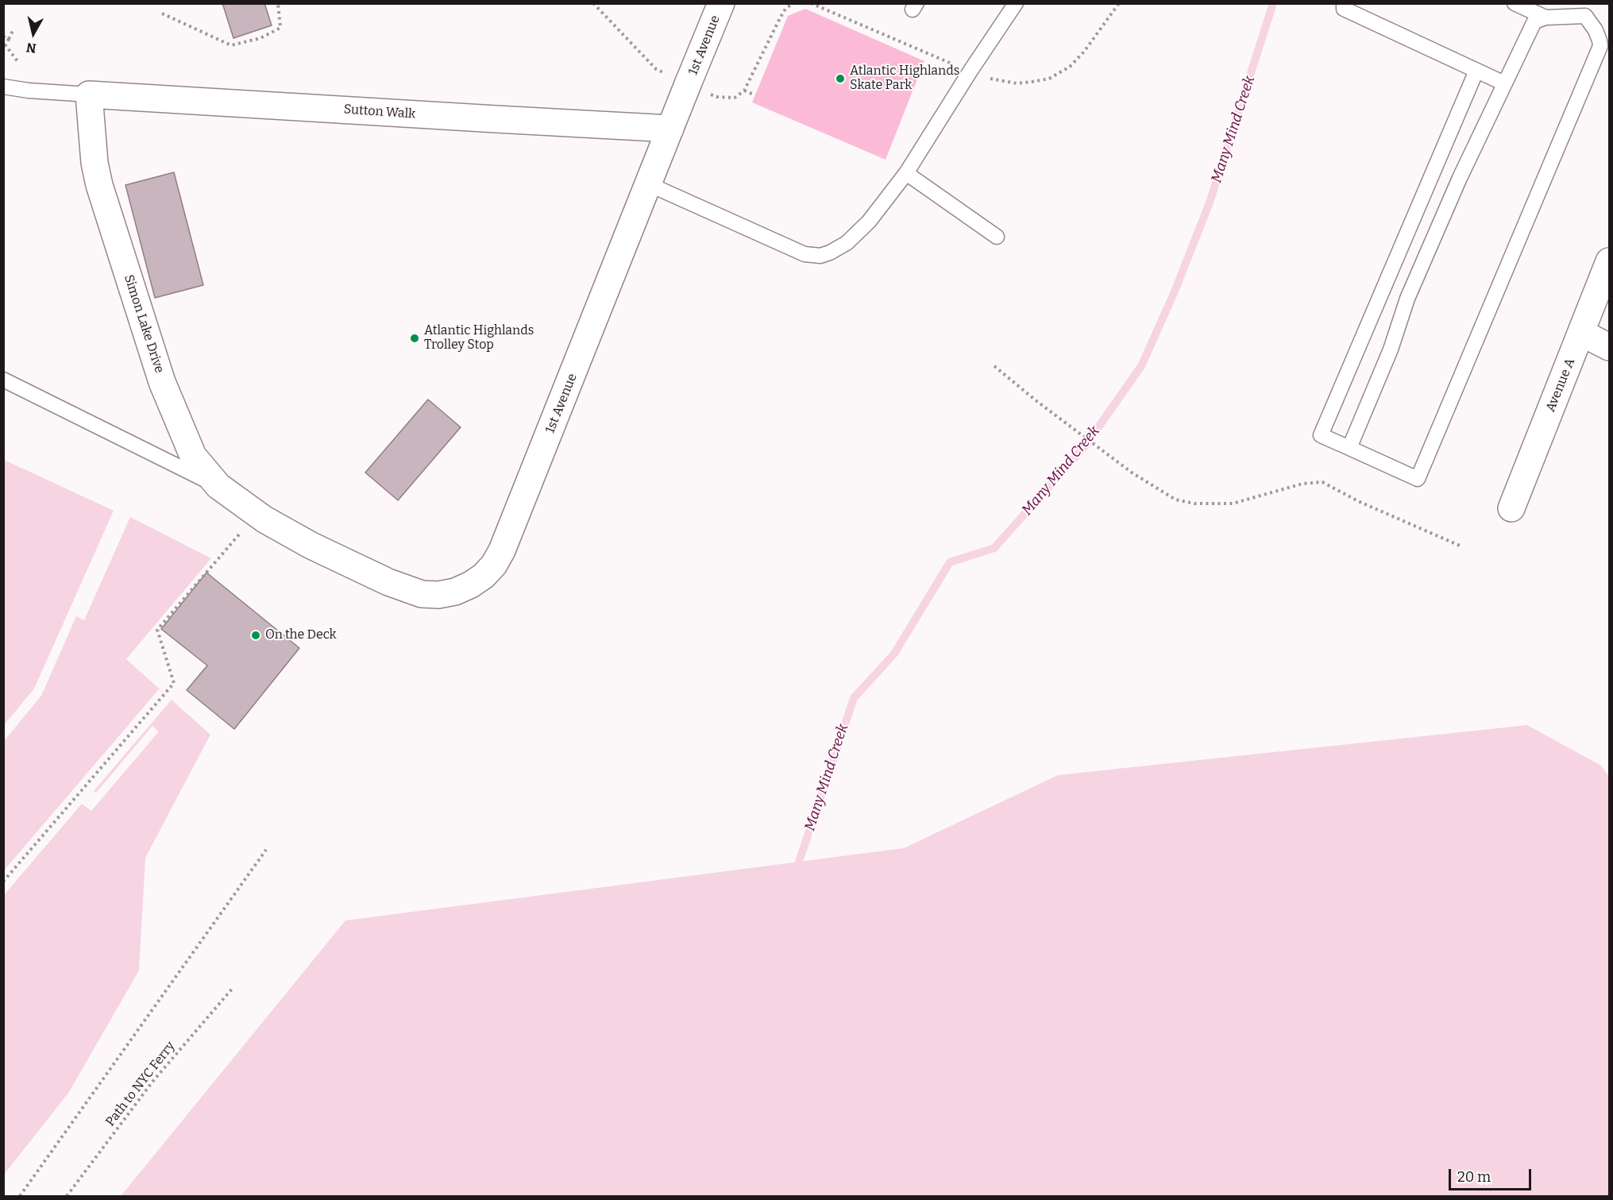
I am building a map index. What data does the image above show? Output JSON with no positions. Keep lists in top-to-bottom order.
{
  "streets": {
    "street": [
      "1st Avenue",
      "Sutton Walk",
      "Simon Lake Drive",
      "Avenue A"
    ],
    "path": ["Path to NYC Ferry"]
  },
  "crossings": [
    ["1st Avenue", "Sutton Walk"],
    ["1st Avenue", "Simon Lake Drive"],
    ["Sutton Walk", "Simon Lake Drive"]
  ],
  "water": ["Many Mind Creek"],
  "places": ["Atlantic Highlands Skate Park", "Atlantic Highlands Trolley Stop", "On the Deck"],
  "scale_bar": "20 m",
  "north": "bottom"
}
